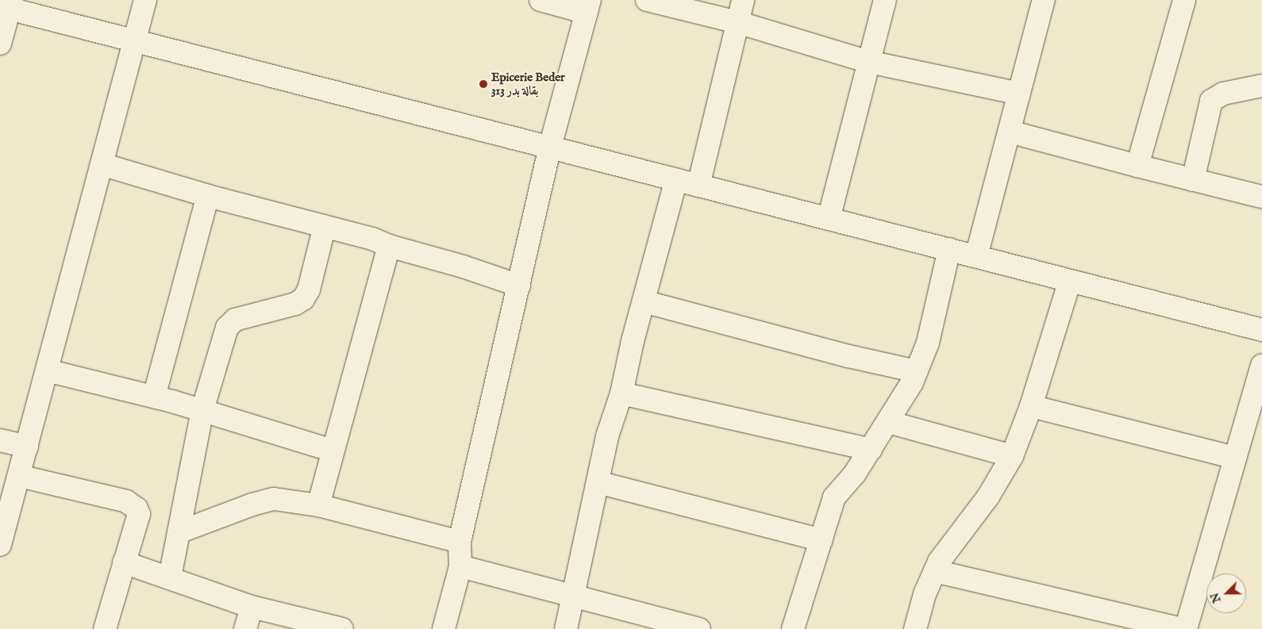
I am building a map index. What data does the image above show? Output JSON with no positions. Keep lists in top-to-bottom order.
{
  "places": ["Epicerie Beder 313 بقالة بدر"],
  "north": "bottom left"
}
